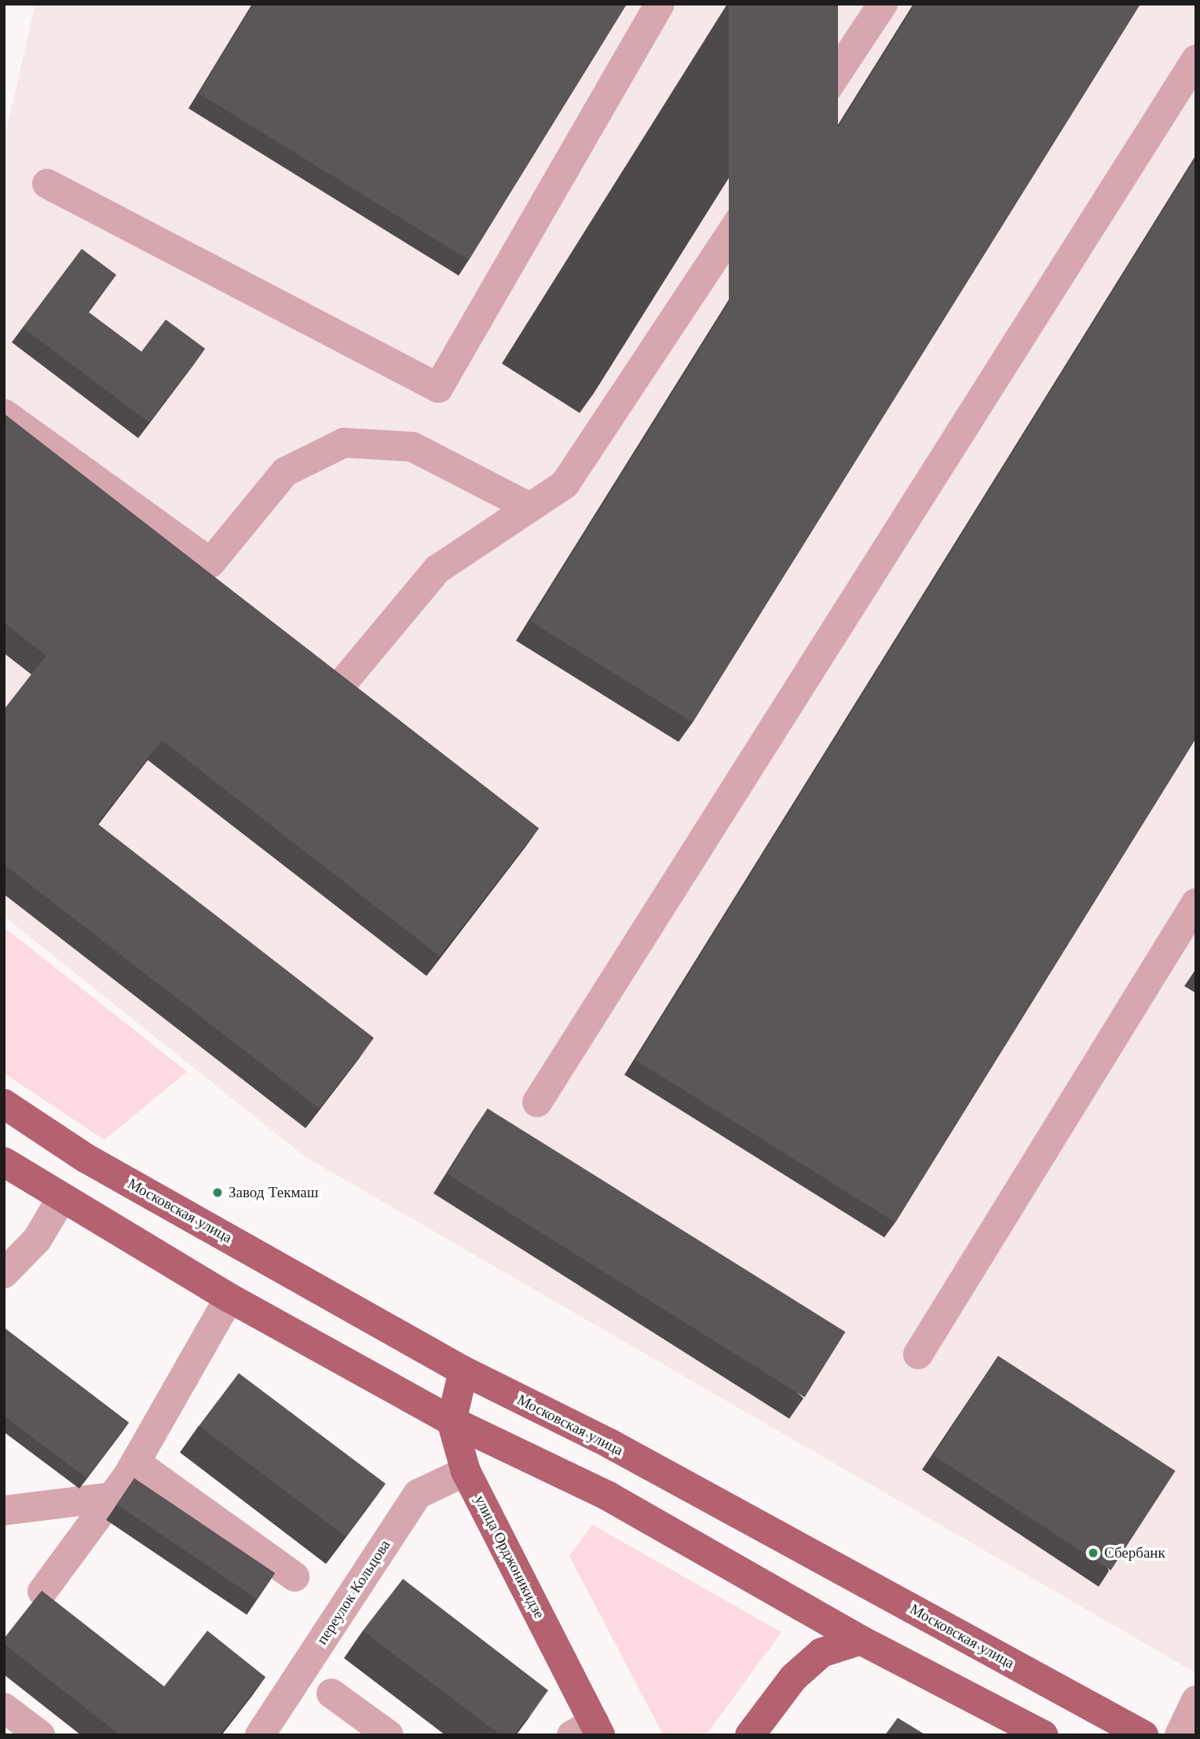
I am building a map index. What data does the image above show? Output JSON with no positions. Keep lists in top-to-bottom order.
{
  "streets": {
    "main road": ["Московская улица", "улица Орджоникидзе"],
    "lane": ["переулок Кольцова"]
  },
  "crossings": [
    ["Московская улица", "улица Орджоникидзе"],
    ["улица Орджоникидзе", "переулок Кольцова"]
  ],
  "places": ["Завод Текмаш", "Сбербанк"]
}
